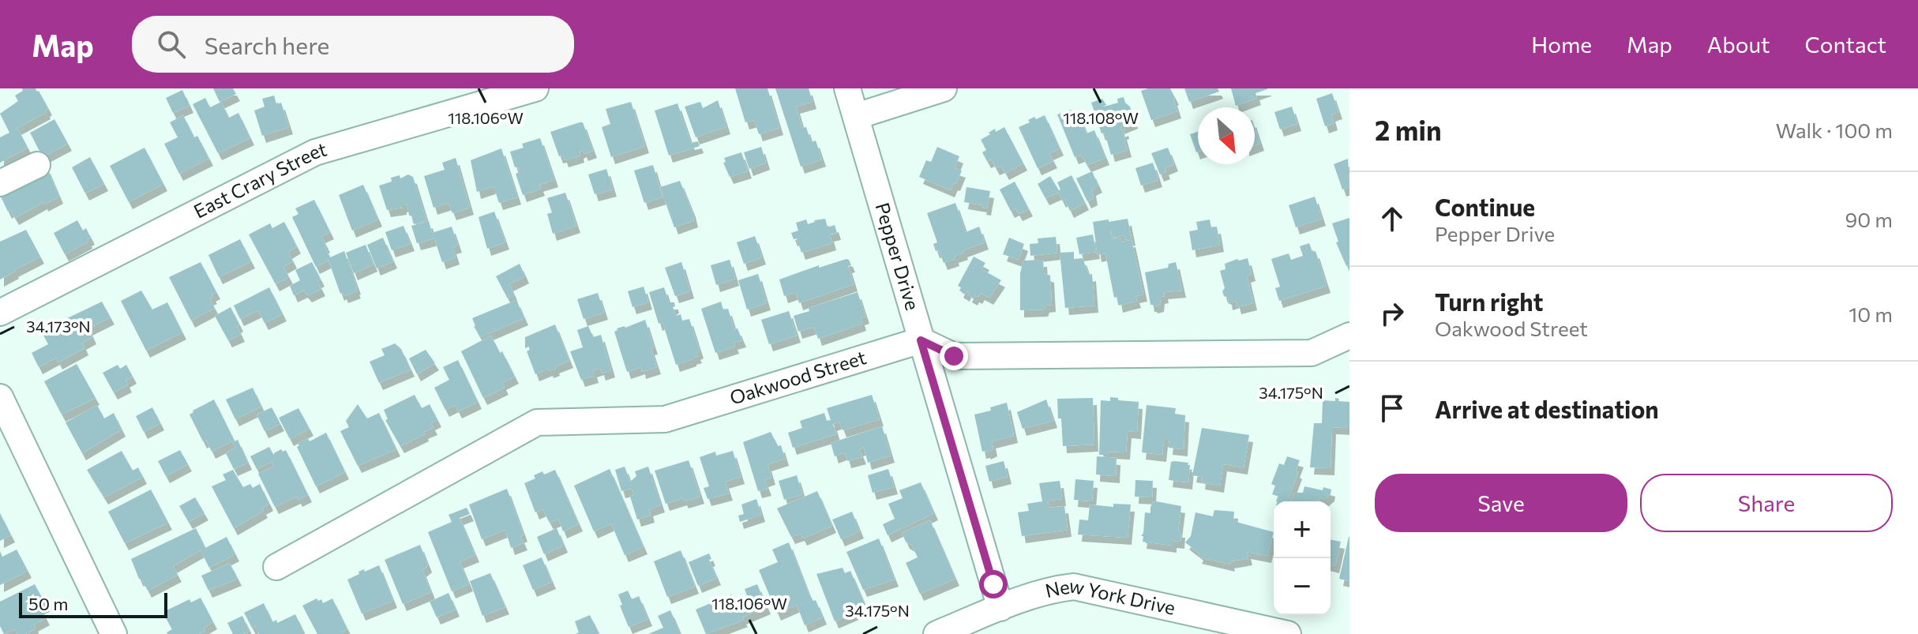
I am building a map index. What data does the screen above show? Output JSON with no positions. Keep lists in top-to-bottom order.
{
  "streets": {
    "street": [
      "East Crary Street",
      "Pepper Drive",
      "Oakwood Street",
      "New York Drive"
    ]
  },
  "crossings": [
    ["Pepper Drive", "Oakwood Street"],
    ["Pepper Drive", "New York Drive"]
  ],
  "scale_bar": "50 m",
  "north": "bottom right",
  "page": {
    "header": "Map",
    "search": "Search here",
    "nav": [
      "Home",
      "Map",
      "About",
      "Contact"
    ],
    "heading": ["2 min", "Walk · 100 m"],
    "list": [
      ["Continue", "Pepper Drive", "90 m"],
      ["Turn right", "Oakwood Street", "10 m"],
      "Arrive at destination"
    ],
    "buttons": ["Save", "Share"],
    "map_buttons": ["+", "−"],
    "scale": "50 m"
  },
  "coordinates": [
    "118.106°W",
    "118.108°W",
    "34.173°N",
    "34.175°N"
  ]
}
